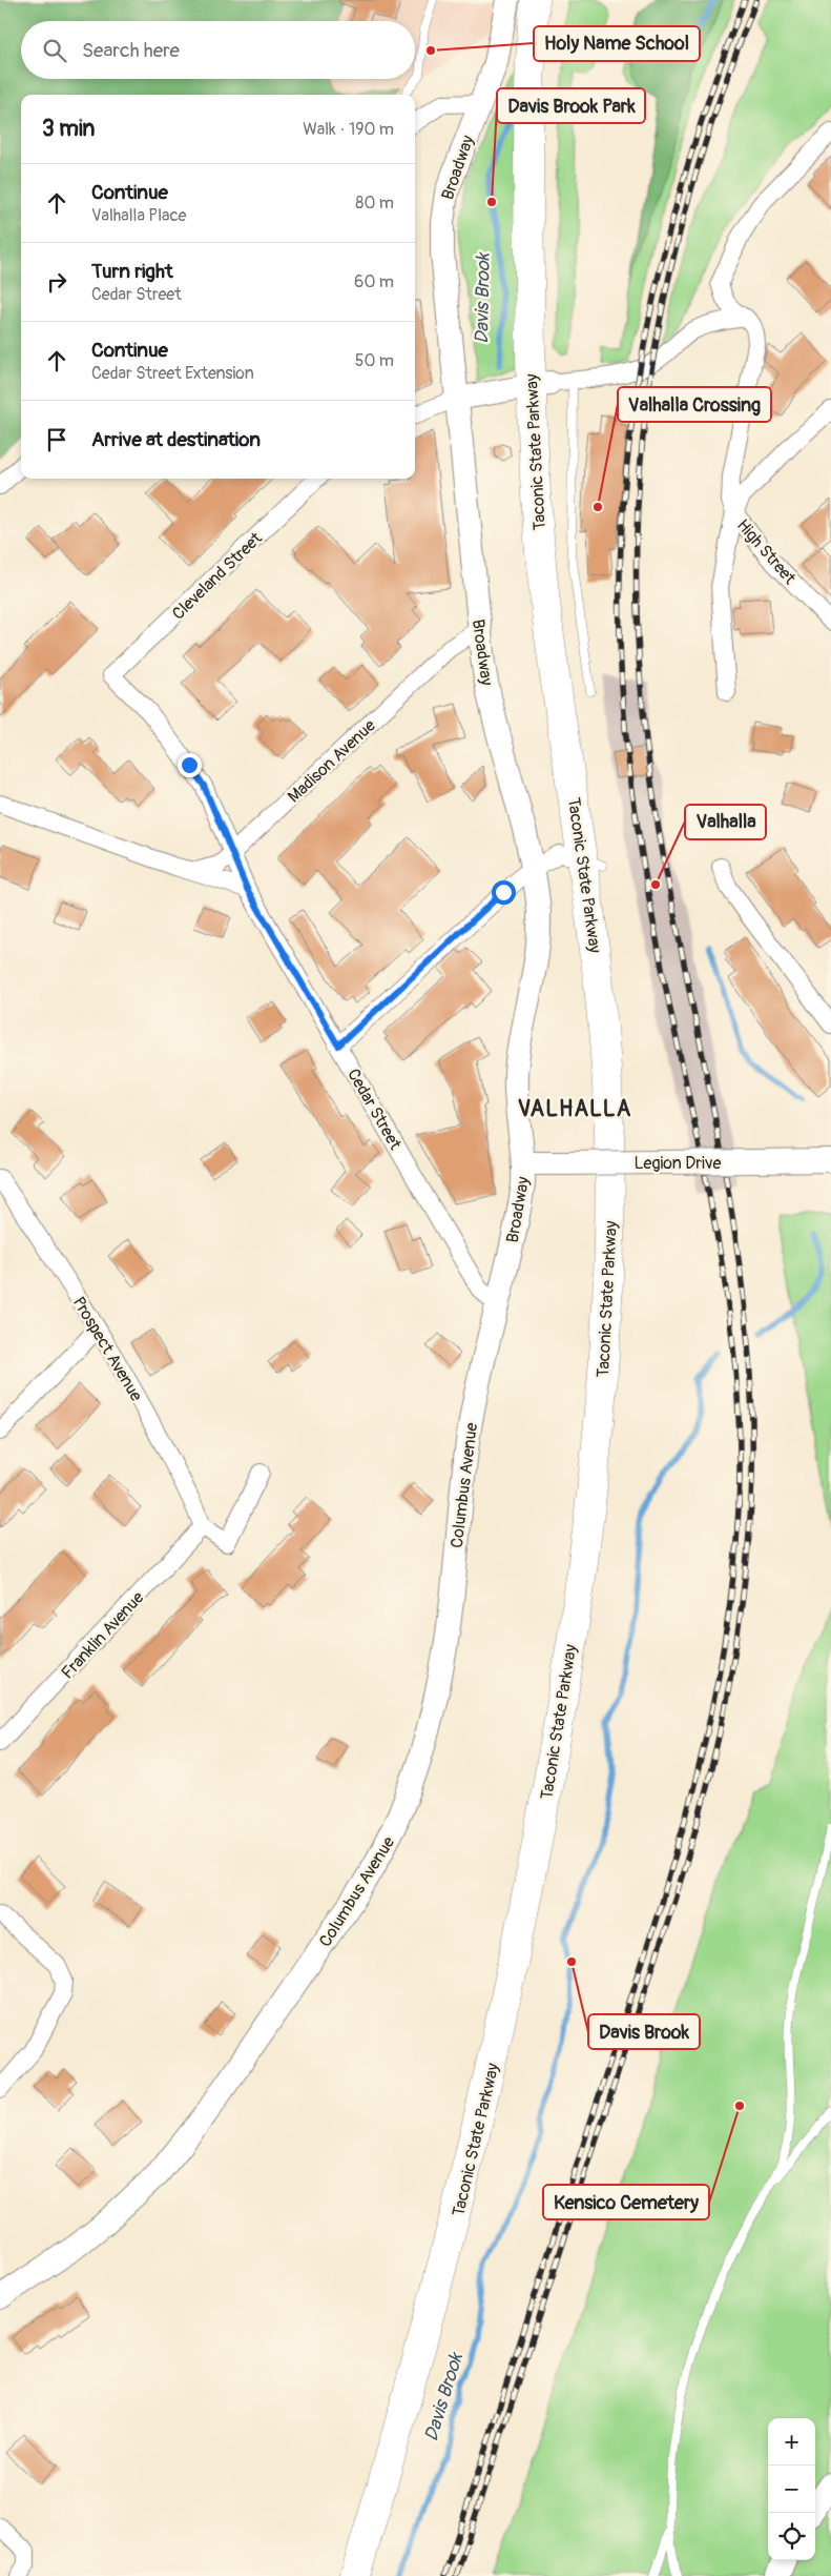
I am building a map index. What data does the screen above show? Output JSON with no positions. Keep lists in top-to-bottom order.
{
  "streets": {
    "highway": ["Taconic State Parkway"],
    "street": [
      "Broadway",
      "High Street",
      "Cleveland Street",
      "Madison Avenue",
      "Cedar Street",
      "Legion Drive",
      "Prospect Avenue",
      "Columbus Avenue",
      "Franklin Avenue"
    ]
  },
  "crossings": [
    ["Broadway", "Madison Avenue"],
    ["Broadway", "Cedar Street"],
    ["Broadway", "Legion Drive"],
    ["Broadway", "Columbus Avenue"],
    ["Cleveland Street", "Cedar Street"],
    ["Madison Avenue", "Cedar Street"],
    ["Cedar Street", "Columbus Avenue"],
    ["Prospect Avenue", "Franklin Avenue"]
  ],
  "districts": ["VALHALLA"],
  "water": ["Davis Brook"],
  "places": [
    "Holy Name School",
    "Davis Brook Park",
    "Valhalla Crossing",
    "Valhalla",
    "Davis Brook",
    "Kensico Cemetery"
  ],
  "page": {
    "search": "Search here",
    "heading": ["3 min", "Walk · 190 m"],
    "list": [
      ["Continue", "Valhalla Place", "80 m"],
      ["Turn right", "Cedar Street", "60 m"],
      ["Continue", "Cedar Street Extension", "50 m"],
      "Arrive at destination"
    ],
    "map_buttons": ["+", "−"]
  }
}
